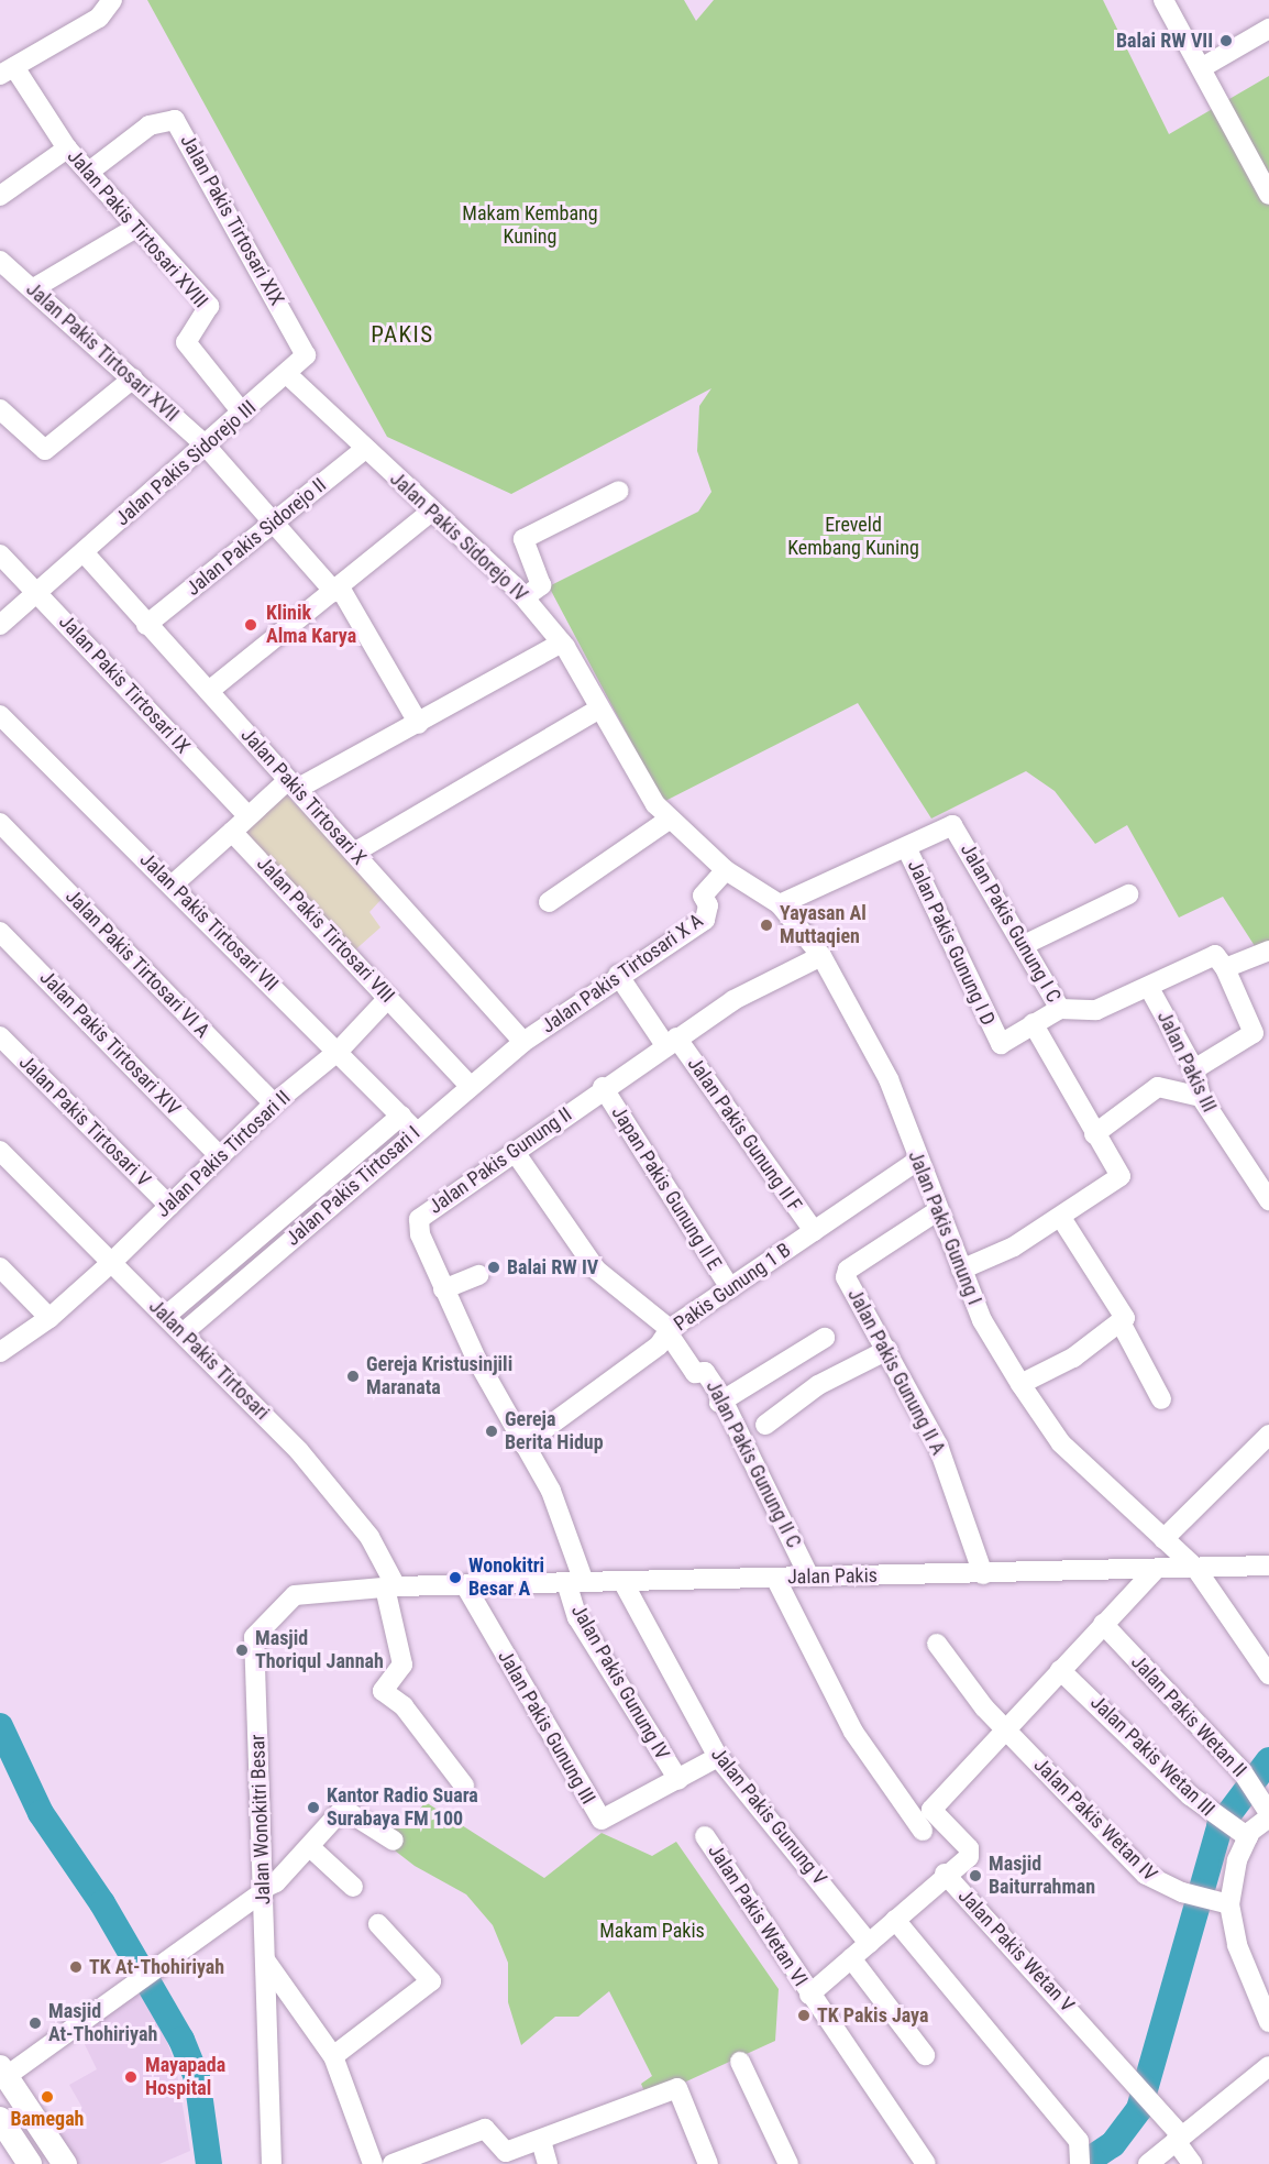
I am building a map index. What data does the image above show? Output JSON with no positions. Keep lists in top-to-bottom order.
{
  "streets": {
    "street": [
      "Jalan Pakis Tirtosari XIX",
      "Jalan Pakis Tirtosari XVIII",
      "Jalan Pakis Tirtosari XVII",
      "Jalan Pakis Sidorejo III",
      "Jalan Pakis Sidorejo II",
      "Jalan Pakis Sidorejo IV",
      "Jalan Pakis Tirtosari IX",
      "Jalan Pakis Tirtosari X",
      "Jalan Pakis Tirtosari VII",
      "Jalan Pakis Gunung I C",
      "Jalan Pakis Tirtosari VIII",
      "Jalan Pakis Gunung I D",
      "Jalan Pakis Tirtosari VI A",
      "Jalan Pakis Tirtosari X A",
      "Jalan Pakis Tirtosari XIV",
      "Jalan Pakis III",
      "Jalan Pakis Tirtosari V",
      "Jalan Pakis Gunung II F",
      "Jalan Pakis Tirtosari II",
      "Jalan Pakis Gunung II",
      "Jalan Pakis Tirtosari I",
      "Japan Pakis Gunung II E",
      "Jalan Pakis Gunung I",
      "Pakis Gunung 1 B",
      "Jalan Pakis Tirtosari",
      "Jalan Pakis Gunung II A",
      "Jalan Pakis Gunung II C",
      "Jalan Pakis",
      "Jalan Pakis Gunung IV",
      "Jalan Pakis Wetan II",
      "Jalan Pakis Gunung III",
      "Jalan Pakis Wetan III",
      "Jalan Pakis Gunung V",
      "Jalan Wonokitri Besar",
      "Jalan Pakis Wetan IV",
      "Jalan Pakis Wetan VI",
      "Jalan Pakis Wetan V"
    ]
  },
  "crossings": [
    ["Jalan Pakis Tirtosari XIX", "Jalan Pakis Tirtosari XVIII"],
    ["Jalan Pakis Tirtosari XIX", "Jalan Pakis Sidorejo III"],
    ["Jalan Pakis Tirtosari XIX", "Jalan Pakis Sidorejo IV"],
    ["Jalan Pakis Tirtosari XVIII", "Jalan Pakis Sidorejo III"],
    ["Jalan Pakis Tirtosari XVII", "Jalan Pakis Sidorejo III"],
    ["Jalan Pakis Tirtosari XVII", "Jalan Pakis Sidorejo II"],
    ["Jalan Pakis Sidorejo III", "Jalan Pakis Sidorejo IV"],
    ["Jalan Pakis Sidorejo III", "Jalan Pakis Tirtosari IX"],
    ["Jalan Pakis Sidorejo III", "Jalan Pakis Tirtosari X"],
    ["Jalan Pakis Sidorejo II", "Jalan Pakis Sidorejo IV"],
    ["Jalan Pakis Sidorejo II", "Jalan Pakis Tirtosari X"],
    ["Jalan Pakis Sidorejo IV", "Jalan Pakis Tirtosari X A"],
    ["Jalan Pakis Sidorejo IV", "Jalan Pakis Gunung I"],
    ["Jalan Pakis Tirtosari X", "Jalan Pakis Tirtosari X A"],
    ["Jalan Pakis Tirtosari X", "Jalan Pakis Tirtosari I"],
    ["Jalan Pakis Tirtosari VII", "Jalan Pakis Tirtosari II"],
    ["Jalan Pakis Tirtosari VII", "Jalan Pakis Tirtosari I"],
    ["Jalan Pakis Gunung I C", "Jalan Pakis Gunung I D"],
    ["Jalan Pakis Gunung I C", "Jalan Pakis III"],
    ["Jalan Pakis Gunung I C", "Jalan Pakis Gunung I"],
    ["Jalan Pakis Tirtosari VIII", "Jalan Pakis Tirtosari II"],
    ["Jalan Pakis Tirtosari VIII", "Jalan Pakis Tirtosari I"],
    ["Jalan Pakis Tirtosari VI A", "Jalan Pakis Tirtosari II"],
    ["Jalan Pakis Tirtosari X A", "Jalan Pakis Gunung II F"],
    ["Jalan Pakis Tirtosari X A", "Jalan Pakis Tirtosari I"],
    ["Jalan Pakis Tirtosari X A", "Jalan Pakis Gunung I"],
    ["Jalan Pakis Tirtosari XIV", "Jalan Pakis Tirtosari II"],
    ["Jalan Pakis Tirtosari V", "Jalan Pakis Tirtosari II"],
    ["Jalan Pakis Gunung II F", "Jalan Pakis Gunung II"],
    ["Jalan Pakis Gunung II F", "Pakis Gunung 1 B"],
    ["Jalan Pakis Tirtosari II", "Jalan Pakis Tirtosari"],
    ["Jalan Pakis Gunung II", "Japan Pakis Gunung II E"],
    ["Jalan Pakis Gunung II", "Jalan Pakis Gunung I"],
    ["Jalan Pakis Gunung II", "Pakis Gunung 1 B"],
    ["Jalan Pakis Gunung II", "Jalan Pakis"],
    ["Jalan Pakis Gunung II", "Jalan Pakis Gunung IV"],
    ["Jalan Pakis Tirtosari I", "Jalan Pakis Tirtosari"],
    ["Japan Pakis Gunung II E", "Pakis Gunung 1 B"],
    ["Jalan Pakis Gunung I", "Pakis Gunung 1 B"],
    ["Jalan Pakis Gunung I", "Jalan Pakis Gunung II A"],
    ["Jalan Pakis Gunung I", "Jalan Pakis"],
    ["Pakis Gunung 1 B", "Jalan Pakis Gunung II C"],
    ["Jalan Pakis Tirtosari", "Jalan Pakis"],
    ["Jalan Pakis Tirtosari", "Jalan Wonokitri Besar"],
    ["Jalan Pakis Gunung II A", "Jalan Pakis"],
    ["Jalan Pakis Gunung II C", "Jalan Pakis"],
    ["Jalan Pakis", "Jalan Pakis Gunung IV"],
    ["Jalan Pakis", "Jalan Pakis Gunung III"],
    ["Jalan Pakis", "Jalan Pakis Gunung V"],
    ["Jalan Pakis", "Jalan Wonokitri Besar"],
    ["Jalan Pakis Gunung IV", "Jalan Pakis Gunung III"],
    ["Jalan Pakis Gunung III", "Jalan Pakis Gunung V"],
    ["Jalan Pakis Gunung V", "Jalan Pakis Wetan VI"],
    ["Jalan Pakis Wetan VI", "Jalan Pakis Wetan V"]
  ],
  "districts": ["PAKIS"],
  "parks": ["Makam Kembang Kuning", "Ereveld Kembang Kuning", "Makam Pakis"],
  "places": [
    "Balai RW VII",
    "Klinik Alma Karya",
    "Yayasan Al Muttaqien",
    "Balai RW IV",
    "Gereja Kristusinjili Maranata",
    "Gereja Berita Hidup",
    "Wonokitri Besar A",
    "Masjid Thoriqul Jannah",
    "Kantor Radio Suara Surabaya FM 100",
    "Masjid Baiturrahman",
    "TK At-Thohiriyah",
    "TK Pakis Jaya",
    "Masjid At-Thohiriyah",
    "Mayapada Hospital",
    "Bamegah"
  ]
}
